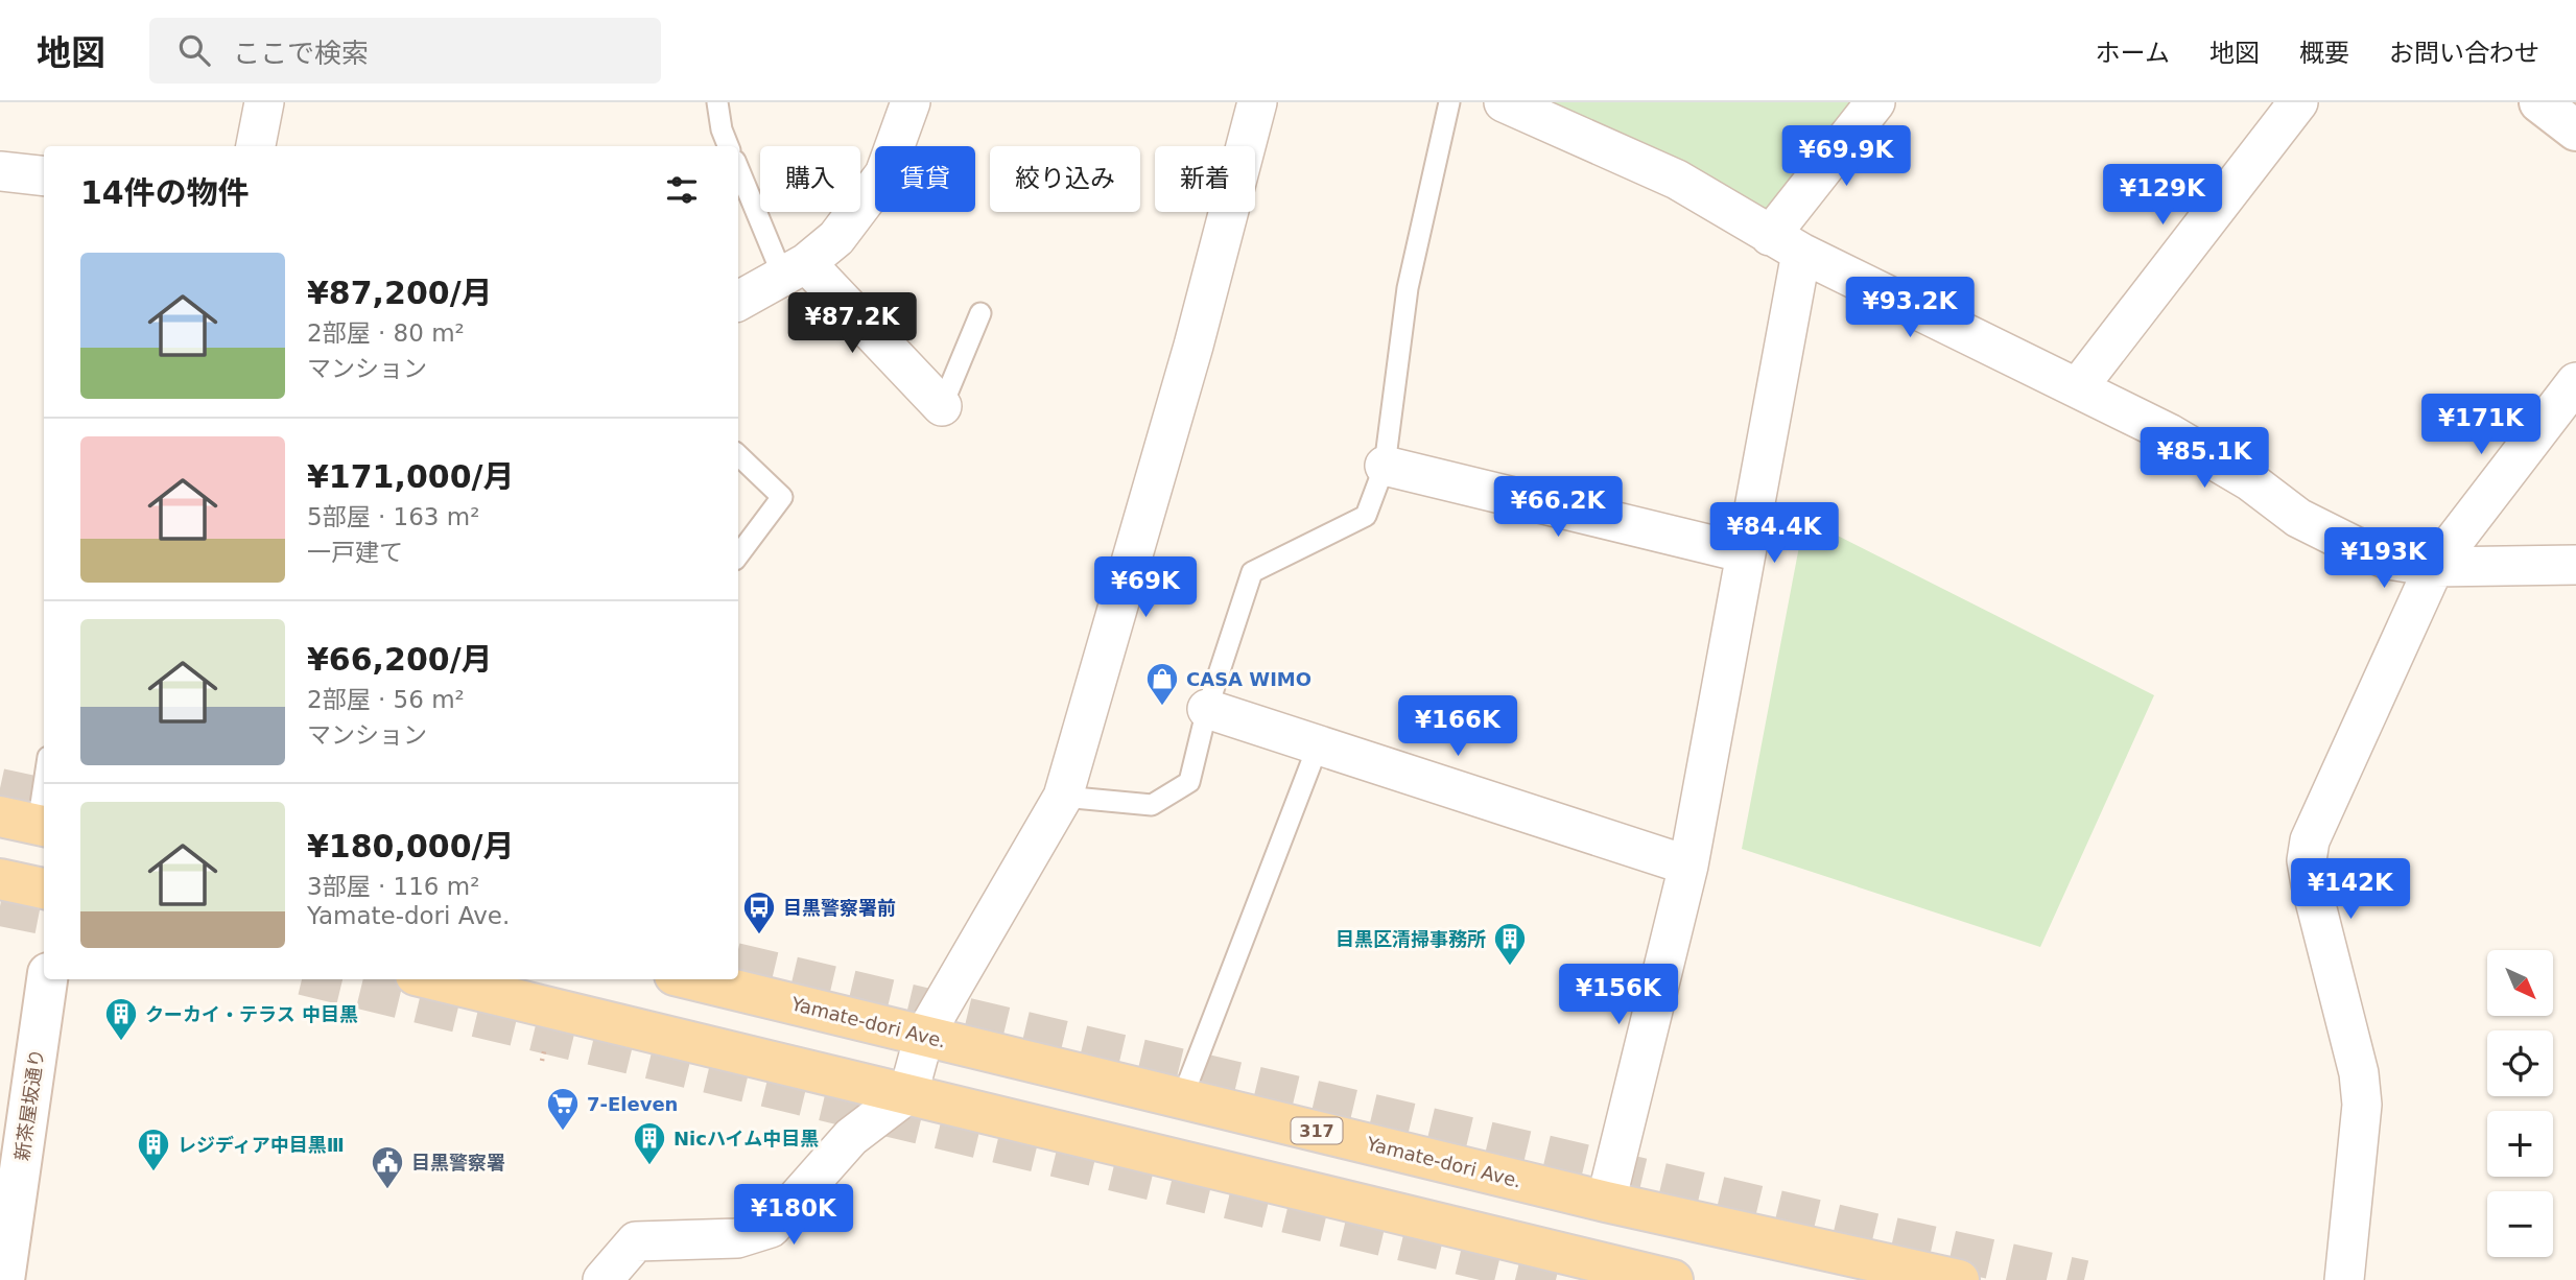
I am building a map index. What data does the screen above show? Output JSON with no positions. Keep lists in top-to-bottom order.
{
  "streets": {
    "main road": ["Yamate-dori Ave.", "317"],
    "street": ["新茶屋坂通り"]
  },
  "places": {
    "shop": ["CASA WIMO"],
    "bus stop": ["目黒警察署前"],
    "building": [
      "目黒区清掃事務所",
      "クーカイ・テラス 中目黒",
      "Nicハイム中目黒",
      "レジディア中目黒Ⅲ"
    ],
    "supermarket": ["7-Eleven"],
    "public building": ["目黒警察署"]
  },
  "north": "bottom right",
  "page": {
    "header": "地図",
    "search": "ここで検索",
    "nav": [
      "ホーム",
      "地図",
      "概要",
      "お問い合わせ"
    ],
    "price": [
      "¥69.9K",
      "¥129K",
      "¥93.2K",
      "¥87.2K",
      "¥171K",
      "¥85.1K",
      "¥66.2K",
      "¥84.4K",
      "¥193K",
      "¥69K",
      "¥166K",
      "¥142K",
      "¥156K",
      "¥180K"
    ],
    "chip": [
      "購入",
      "賃貸",
      "絞り込み",
      "新着"
    ],
    "heading": "14件の物件",
    "list": [
      {
        "name": "¥87,200/月",
        "note": "2部屋 · 80 m² · マンション"
      },
      {
        "name": "¥171,000/月",
        "note": "5部屋 · 163 m² · 一戸建て"
      },
      {
        "name": "¥66,200/月",
        "note": "2部屋 · 56 m² · マンション"
      },
      {
        "name": "¥180,000/月",
        "note": "3部屋 · 116 m² · Yamate-dori Ave."
      }
    ],
    "map_buttons": ["+", "−"]
  }
}
